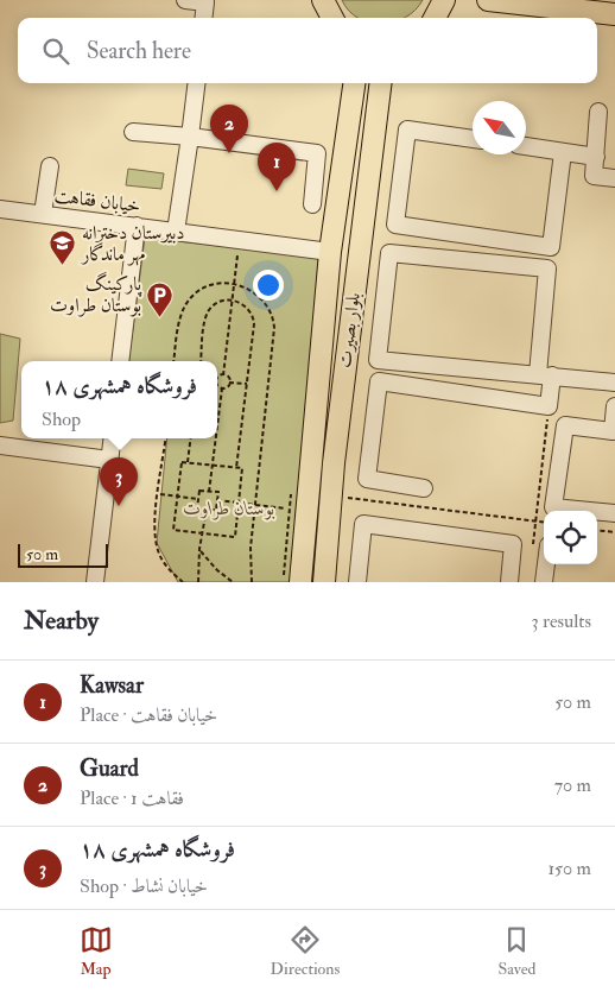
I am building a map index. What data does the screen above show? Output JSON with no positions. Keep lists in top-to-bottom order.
{
  "streets": {
    "main road": ["بلوار بصیرت"],
    "street": ["خیابان فقاهت"]
  },
  "crossings": [
    ["خیابان فقاهت", "بلوار بصیرت"]
  ],
  "parks": ["بوستان طراوت"],
  "places": {
    "school or university": ["دبیرستان دخترانه مهر ماندگار"],
    "parking": ["پارکینگ بوستان طراوت"]
  },
  "scale_bar": "50 m",
  "north": "top left",
  "page": {
    "search": "Search here",
    "pins": ["2", "1", "3"],
    "popup": ["فروشگاه همشهری ۱۸", "Shop"],
    "scale": "50 m",
    "heading": ["Nearby", "3 results"],
    "list": [
      {
        "mark": "1",
        "name": "Kawsar",
        "note": "Place · خیابان فقاهت",
        "value": "50 m"
      },
      {
        "mark": "2",
        "name": "Guard",
        "note": "Place · فقاهت 1",
        "value": "70 m"
      },
      {
        "mark": "3",
        "name": "فروشگاه همشهری ۱۸",
        "note": "Shop · خیابان نشاط",
        "value": "150 m"
      }
    ],
    "nav": ["Map", "Directions", "Saved"]
  }
}
